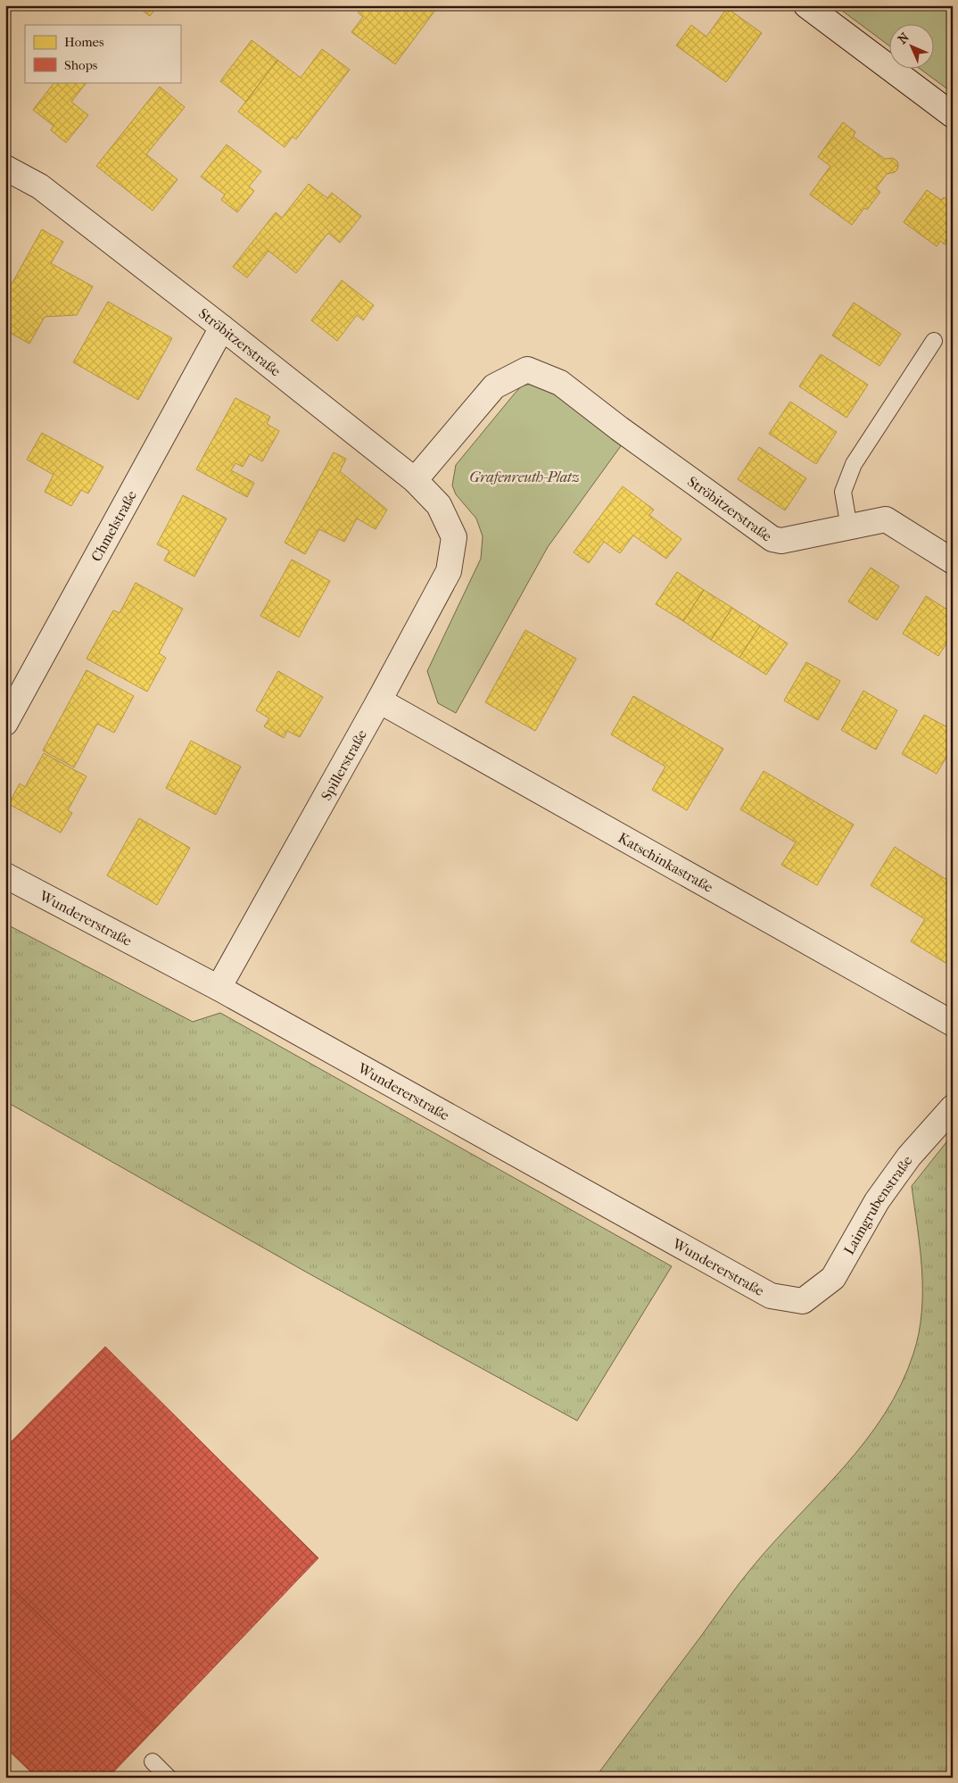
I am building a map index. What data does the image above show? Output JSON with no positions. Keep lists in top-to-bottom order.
{
  "streets": {
    "street": [
      "Ströbitzerstraße",
      "Chmelstraße",
      "Spillerstraße",
      "Katschinkastraße",
      "Wundererstraße",
      "Laimgrubenstraße"
    ]
  },
  "crossings": [
    ["Ströbitzerstraße", "Chmelstraße"],
    ["Ströbitzerstraße", "Spillerstraße"],
    ["Spillerstraße", "Katschinkastraße"],
    ["Spillerstraße", "Wundererstraße"],
    ["Wundererstraße", "Laimgrubenstraße"]
  ],
  "parks": ["Grafenreuth-Platz"],
  "legend": ["Homes", "Shops"],
  "north": "top left"
}
